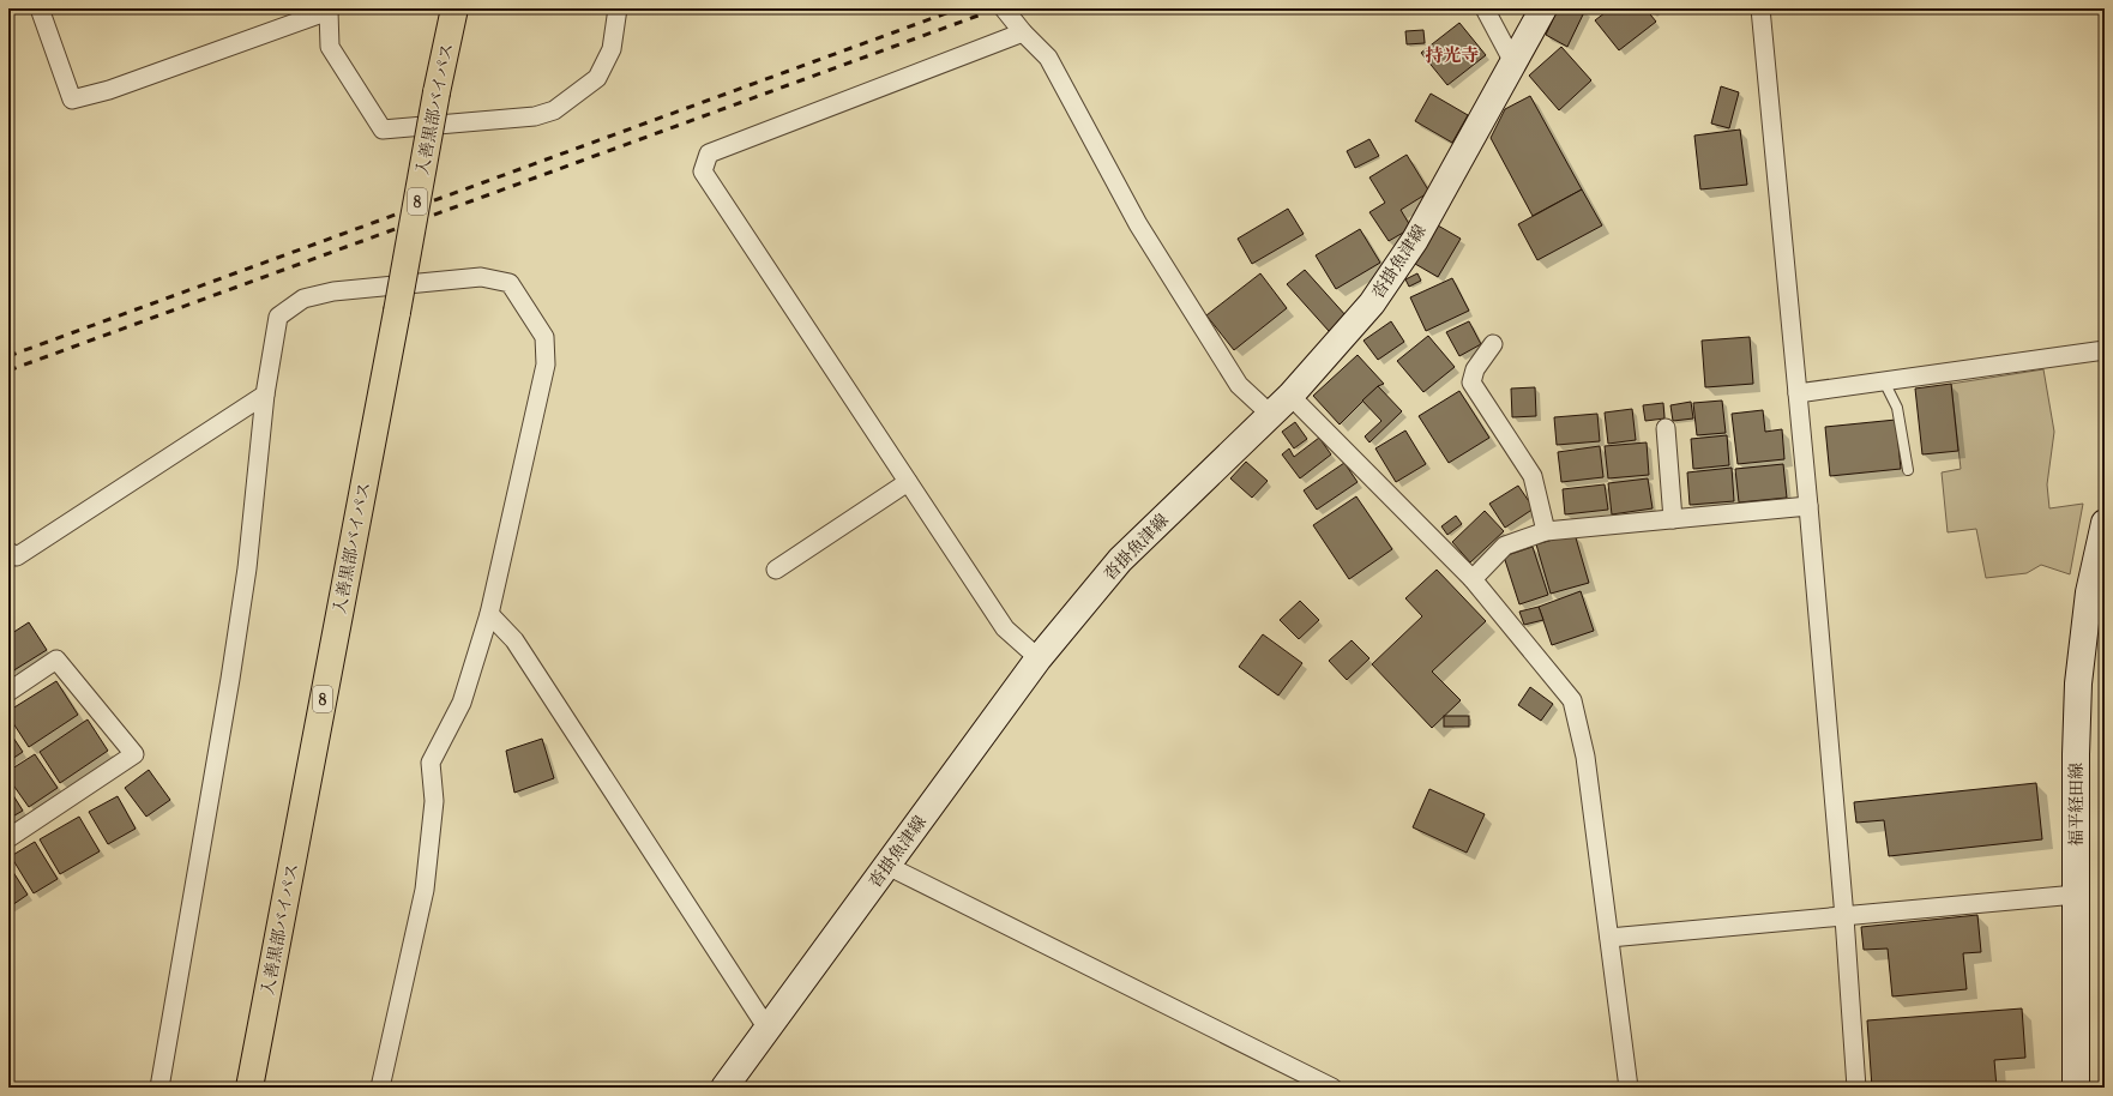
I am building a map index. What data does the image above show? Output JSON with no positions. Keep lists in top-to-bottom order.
{
  "streets": {
    "highway": ["入善黒部バイパス", "8"],
    "main road": ["沓掛魚津線", "福平経田線"]
  },
  "districts": ["持光寺"]
}
